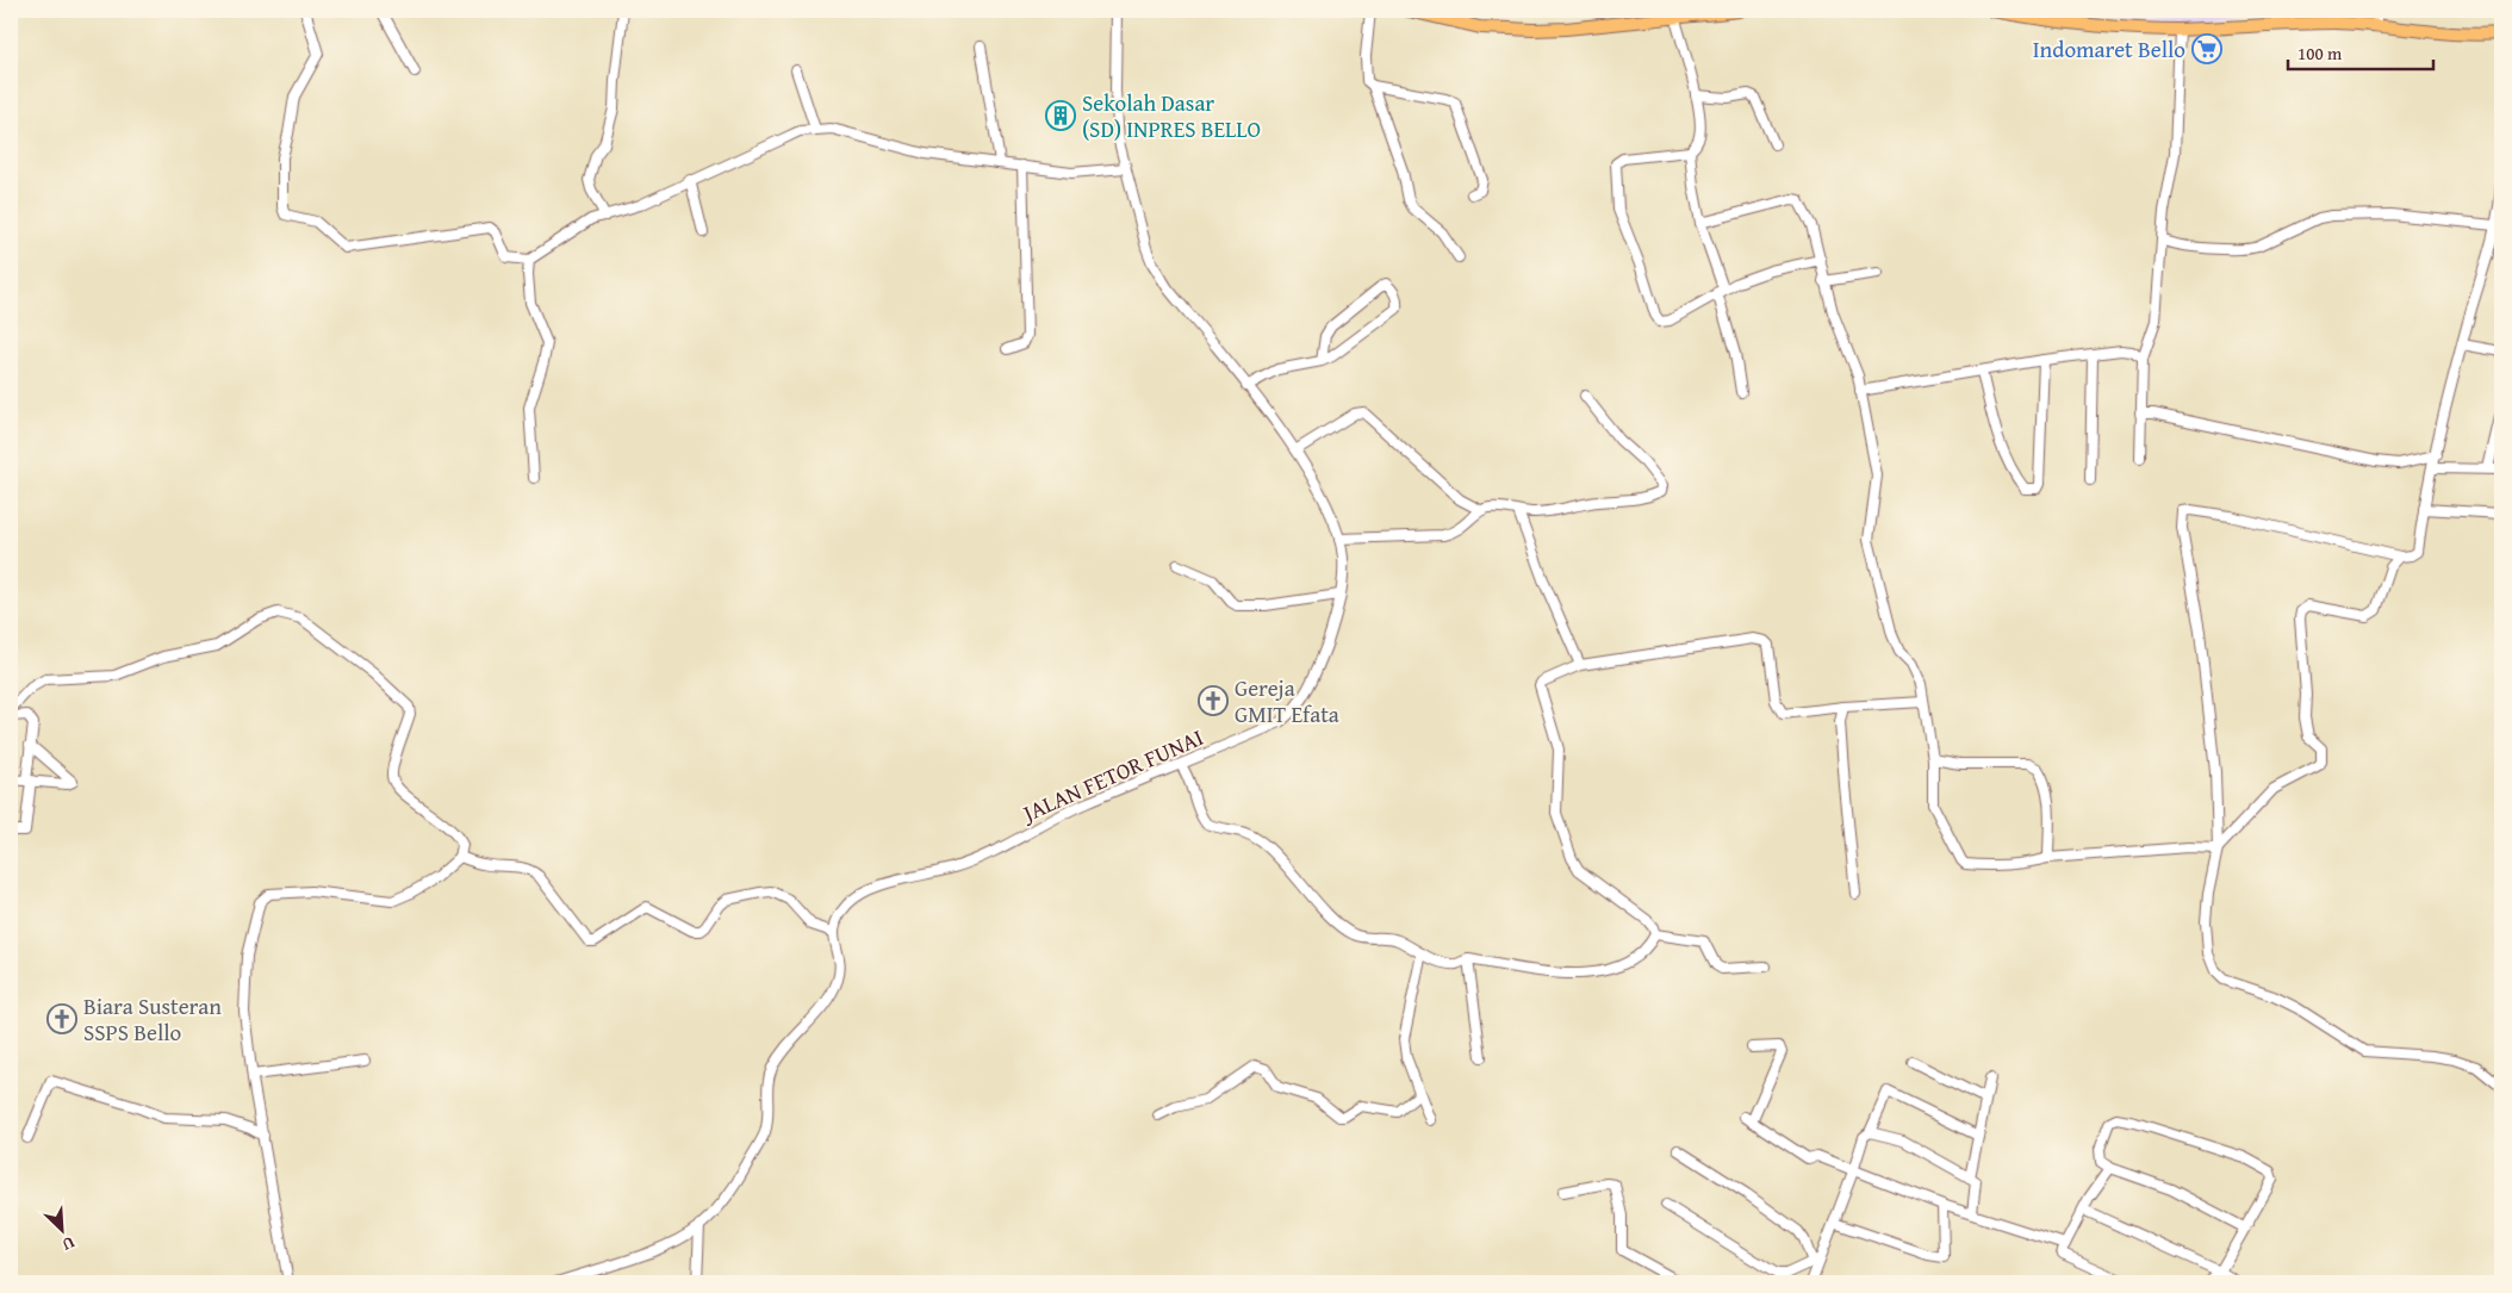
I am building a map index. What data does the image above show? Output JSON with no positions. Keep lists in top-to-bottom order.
{
  "streets": {
    "street": ["JALAN FETOR FUNAI"]
  },
  "places": {
    "supermarket": ["Indomaret Bello"],
    "building": ["Sekolah Dasar (SD) INPRES BELLO"],
    "church": ["Gereja GMIT Efata", "Biara Susteran SSPS Bello"]
  },
  "scale_bar": "100 m",
  "north": "bottom right"
}
